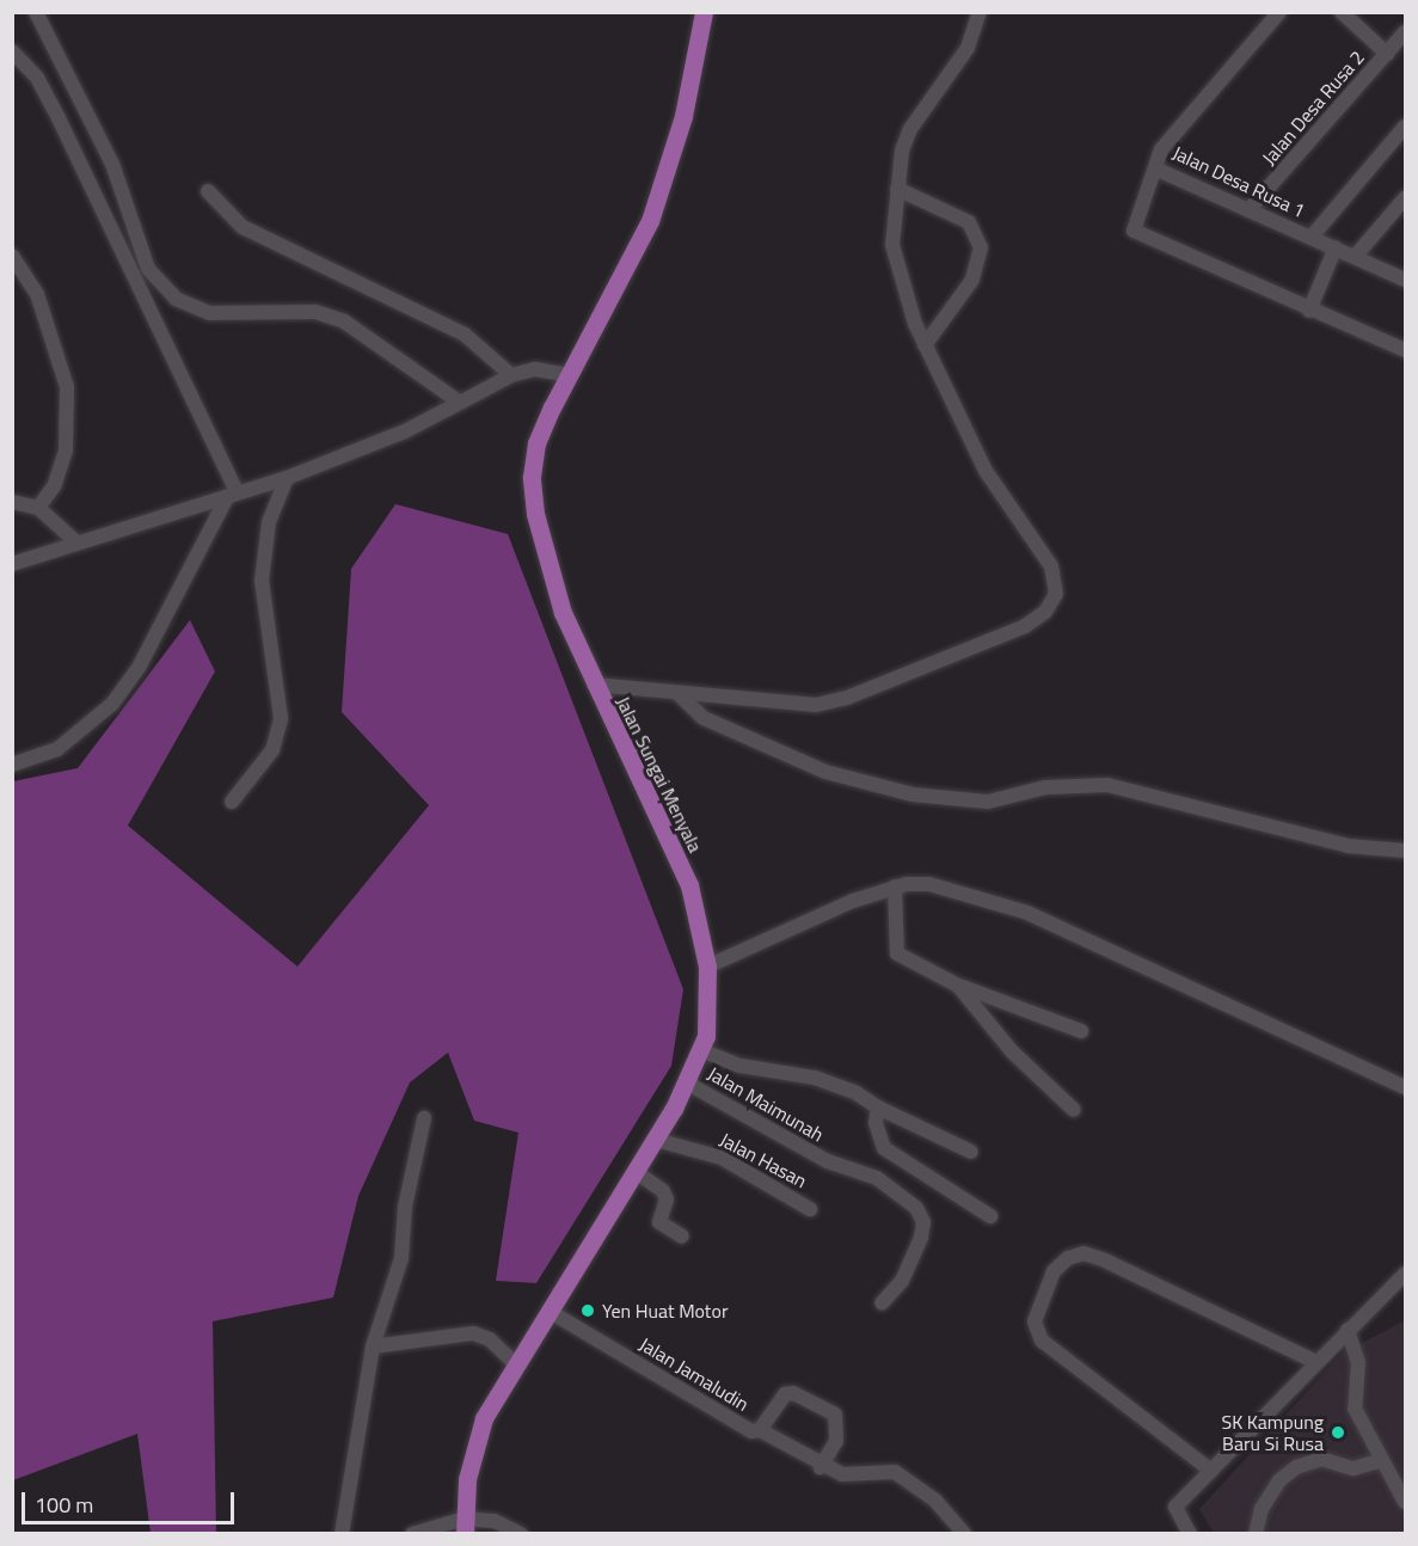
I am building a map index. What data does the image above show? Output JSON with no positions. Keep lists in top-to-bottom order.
{
  "streets": {
    "main road": ["Jalan Sungai Menyala"],
    "street": [
      "Jalan Desa Rusa 2",
      "Jalan Desa Rusa 1",
      "Jalan Maimunah",
      "Jalan Hasan",
      "Jalan Jamaludin"
    ]
  },
  "crossings": [
    ["Jalan Desa Rusa 2", "Jalan Desa Rusa 1"],
    ["Jalan Sungai Menyala", "Jalan Maimunah"],
    ["Jalan Sungai Menyala", "Jalan Hasan"],
    ["Jalan Sungai Menyala", "Jalan Jamaludin"]
  ],
  "places": ["Yen Huat Motor", "SK Kampung Baru Si Rusa"],
  "scale_bar": "100 m"
}
